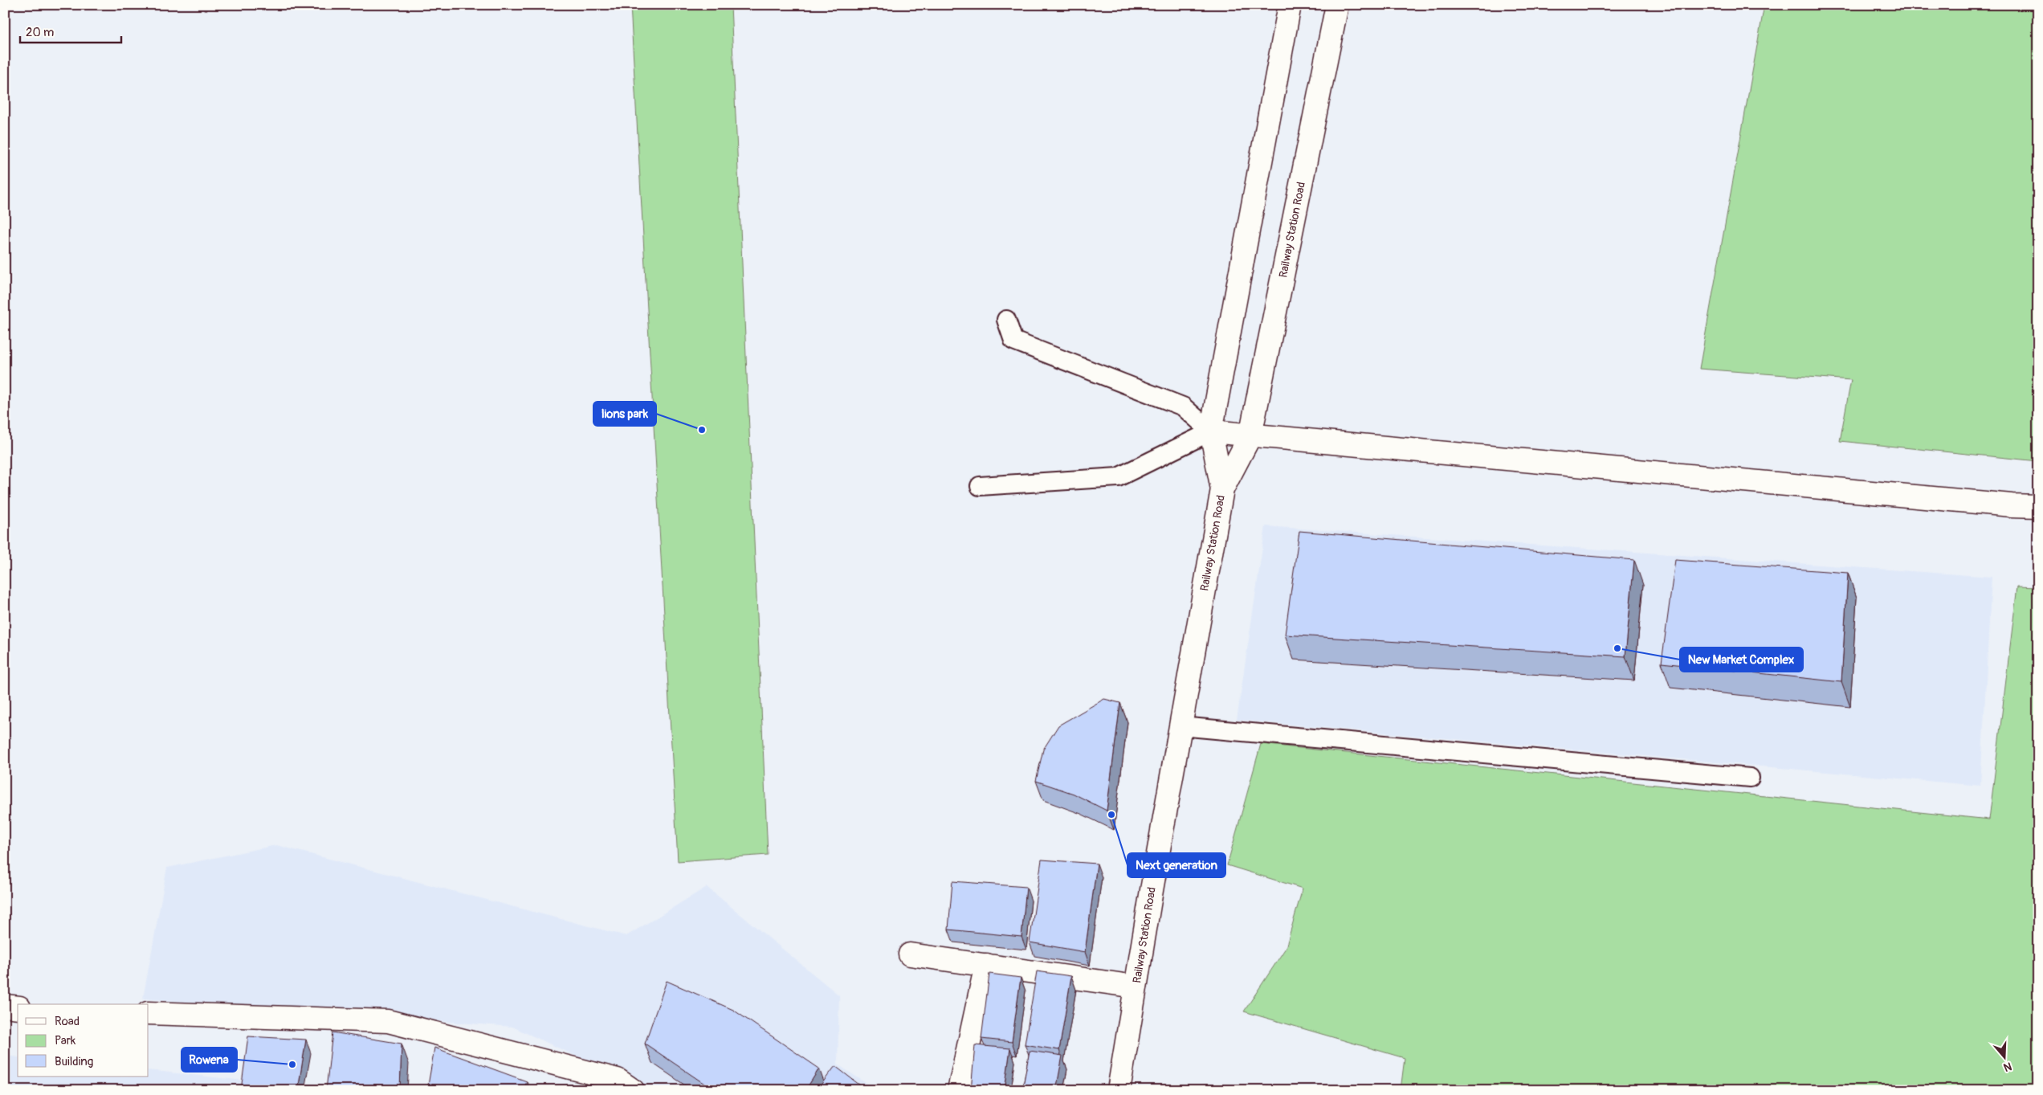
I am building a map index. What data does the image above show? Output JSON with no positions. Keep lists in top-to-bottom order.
{
  "streets": {
    "street": ["Railway Station Road"]
  },
  "places": [
    "lions park",
    "New Market Complex",
    "Next generation",
    "Rowena"
  ],
  "legend": ["Road", "Park", "Building"],
  "scale_bar": "20 m",
  "north": "bottom"
}
